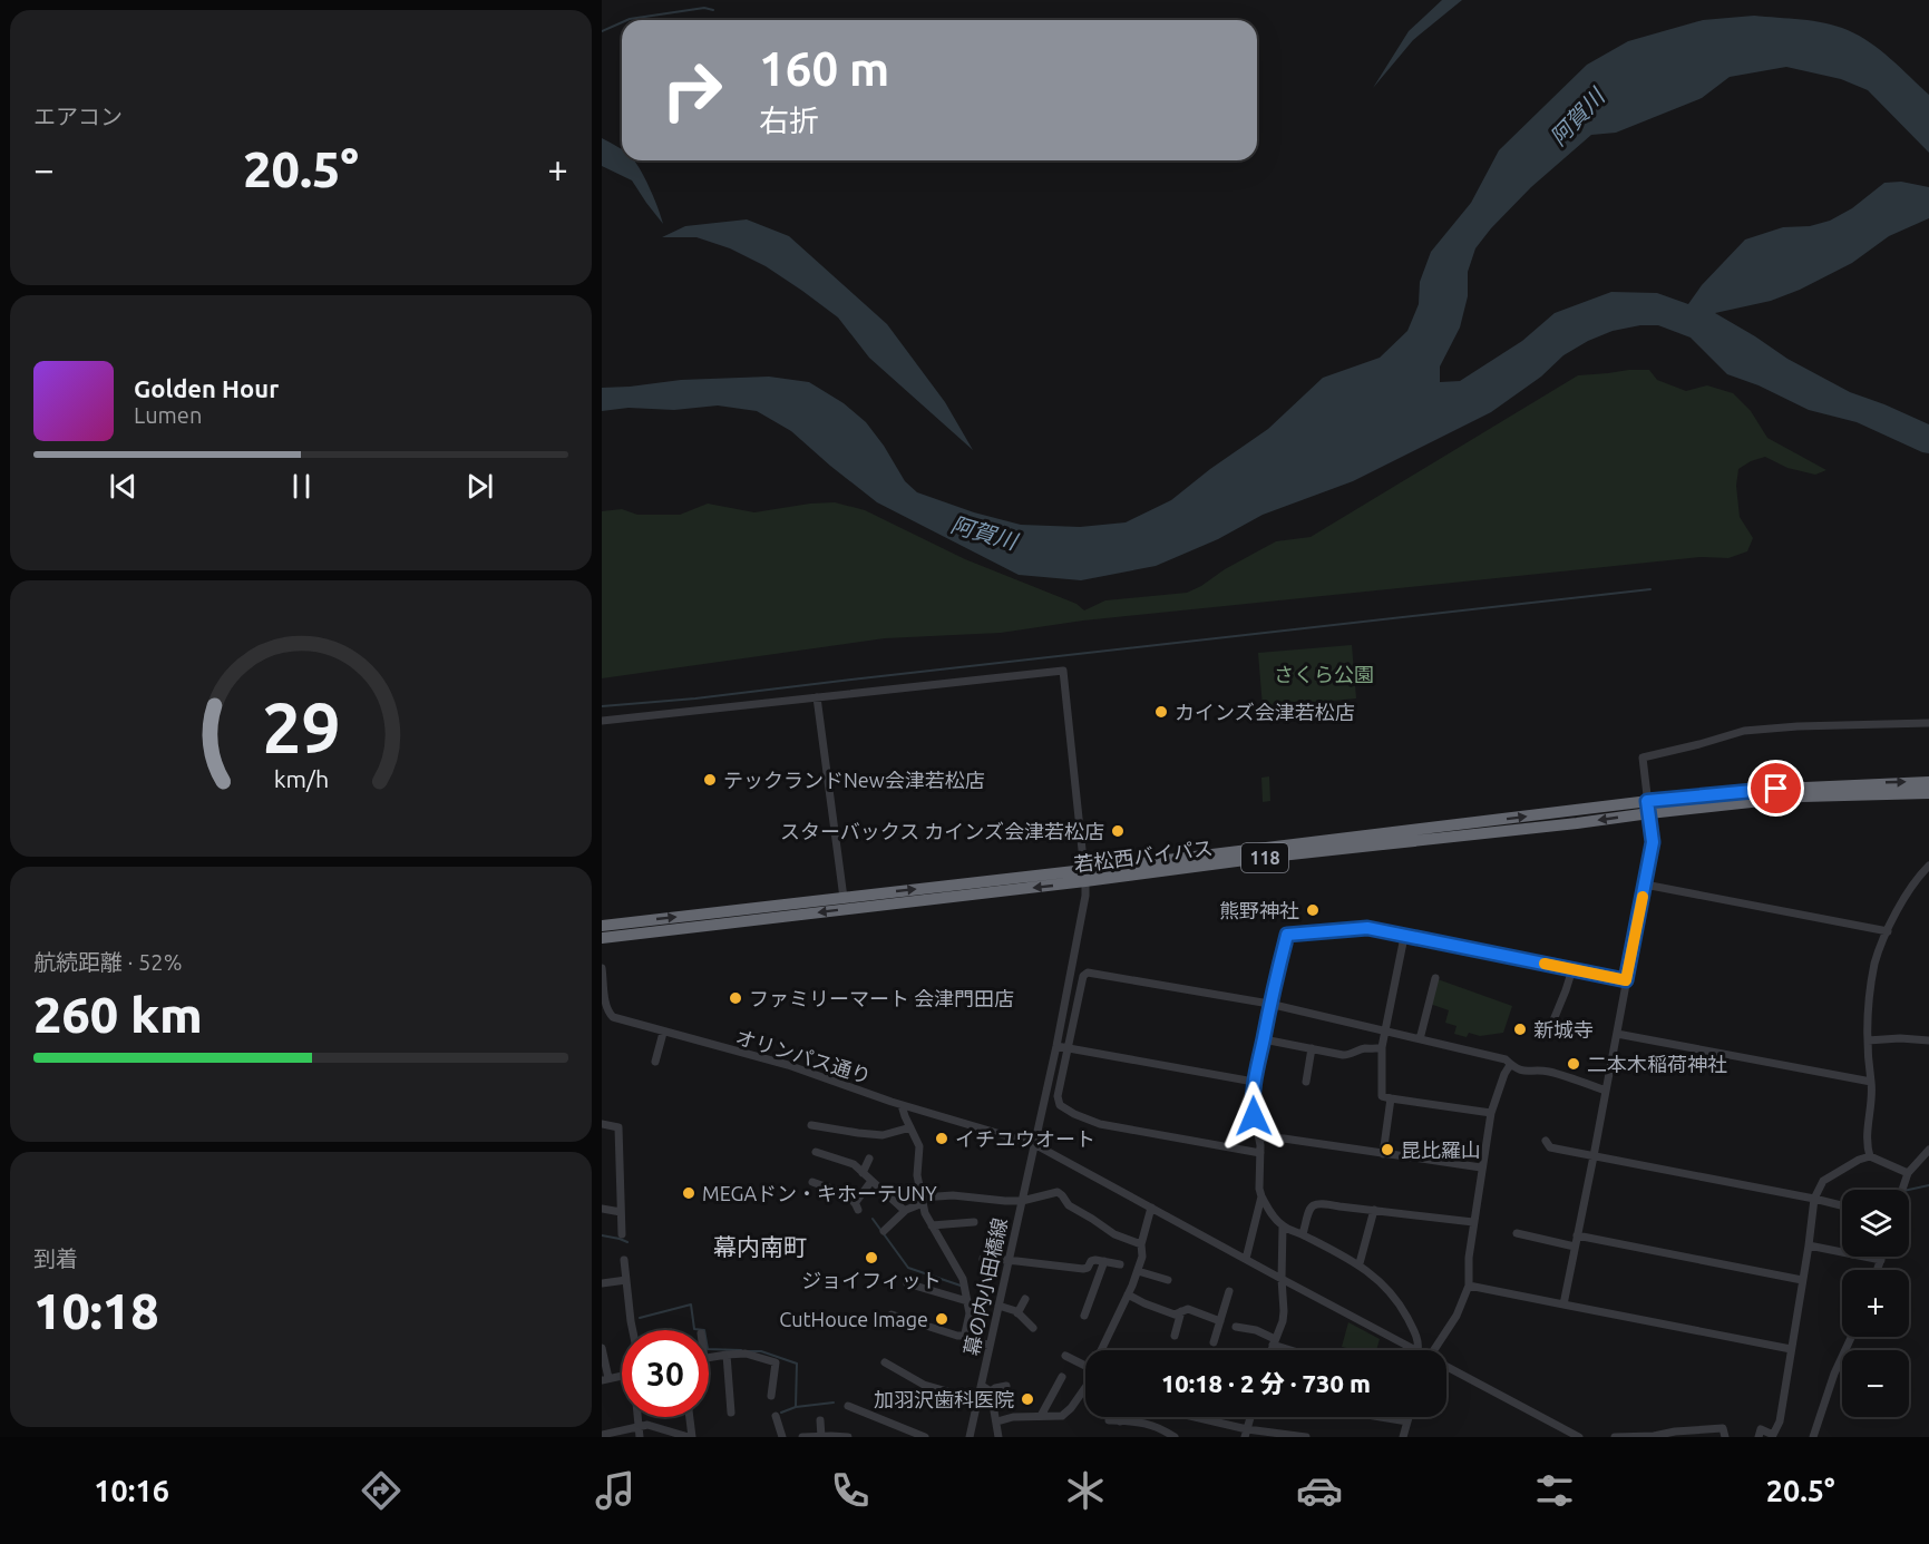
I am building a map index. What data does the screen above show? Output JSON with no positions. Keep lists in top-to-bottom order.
{
  "streets": {
    "highway": ["若松西バイパス", "118"],
    "street": ["オリンパス通り", "幕の内小田橋線"]
  },
  "crossings": [
    ["若松西バイパス", "幕の内小田橋線"],
    ["オリンパス通り", "幕の内小田橋線"]
  ],
  "districts": ["幕内南町"],
  "water": ["阿賀川"],
  "parks": ["さくら公園"],
  "places": [
    "カインズ会津若松店",
    "テックランドNew会津若松店",
    "スターバックス カインズ会津若松店",
    "熊野神社",
    "ファミリーマート 会津門田店",
    "新城寺",
    "二本木稲荷神社",
    "イチユウオート",
    "昆比羅山",
    "MEGAドン・キホーテUNY",
    "ジョイフィット",
    "CutHouce Image",
    "加羽沢歯科医院"
  ],
  "page": {
    "tile": [
      "エアコン",
      ["航続距離 · 52%", "260 km"],
      ["到着", "10:18"]
    ],
    "turn": ["160 m", "右折"],
    "heat": ["−", "20.5°", "+"],
    "song": ["Golden Hour", "Lumen"],
    "map_buttons": ["+", "−"],
    "limit": "30",
    "trip": "10:18 · 2 分 · 730 m",
    "tabs": ["10:16", "20.5°"],
    "gauge": ["29", "km/h"]
  }
}
